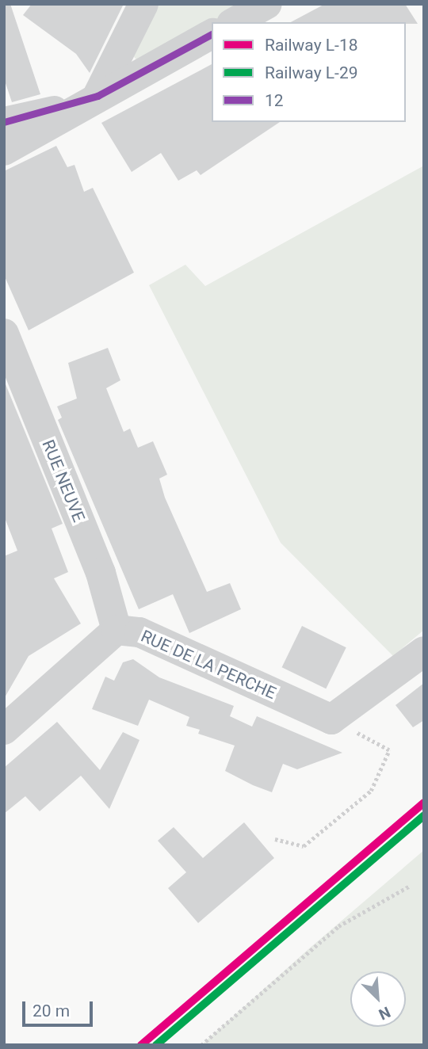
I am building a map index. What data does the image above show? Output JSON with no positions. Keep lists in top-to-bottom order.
{
  "streets": {
    "street": ["RUE NEUVE", "RUE DE LA PERCHE"]
  },
  "crossings": [
    ["RUE NEUVE", "RUE DE LA PERCHE"]
  ],
  "lines": ["transit line 12", "rail line L-18", "rail line L-29"],
  "legend": ["Railway L-18", "Railway L-29", "12"],
  "scale_bar": "20 m",
  "north": "bottom right"
}
